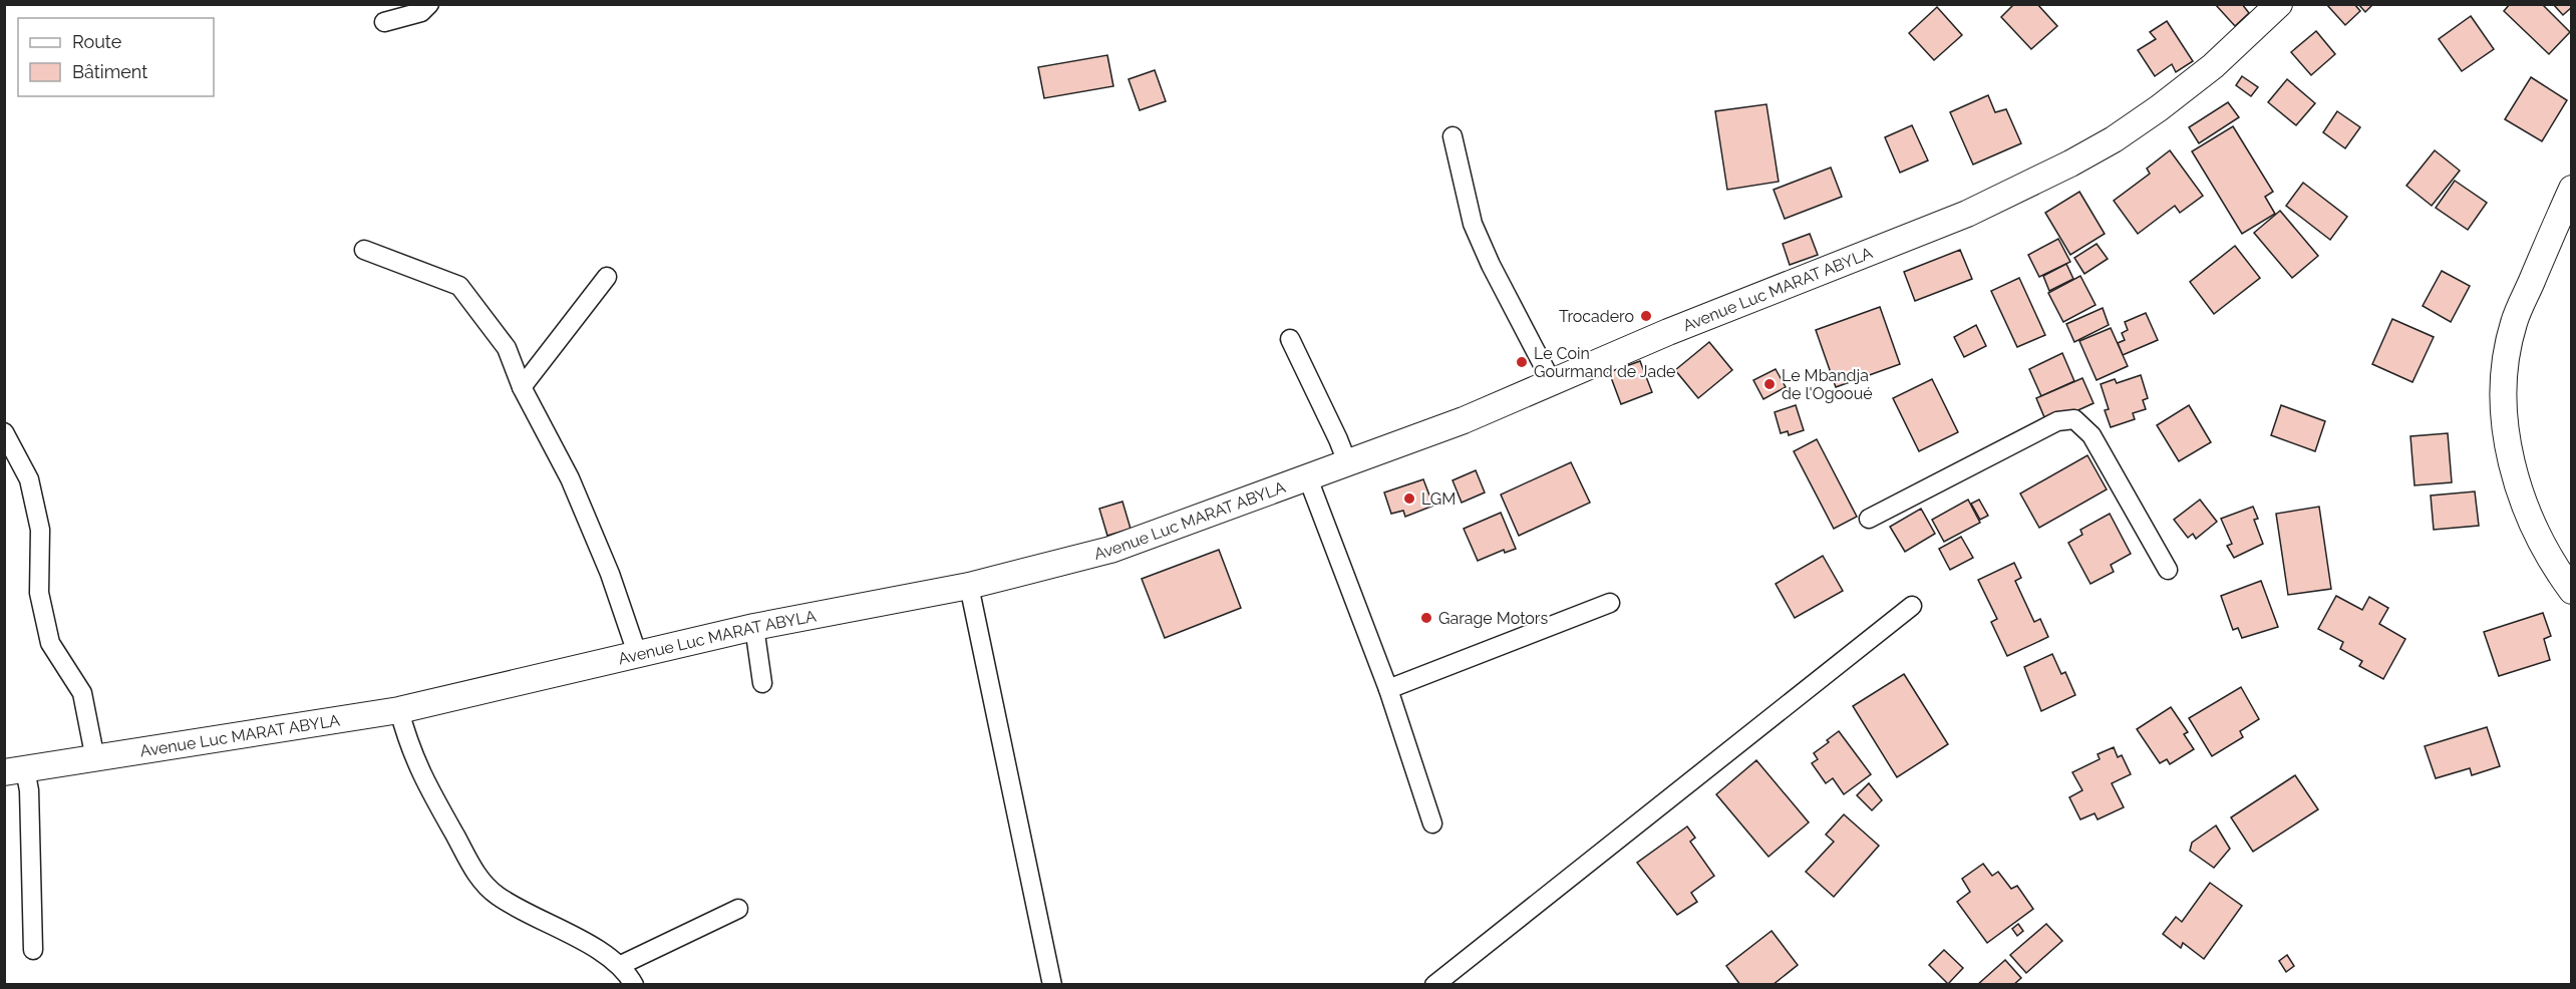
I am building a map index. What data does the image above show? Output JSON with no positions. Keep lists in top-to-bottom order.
{
  "streets": {
    "street": ["Avenue Luc MARAT ABYLA"]
  },
  "places": [
    "Trocadero",
    "Le Coin Gourmand de Jade",
    "Le Mbandja de l'Ogooué",
    "LGM",
    "Garage Motors"
  ],
  "legend": ["Route", "Bâtiment"]
}
